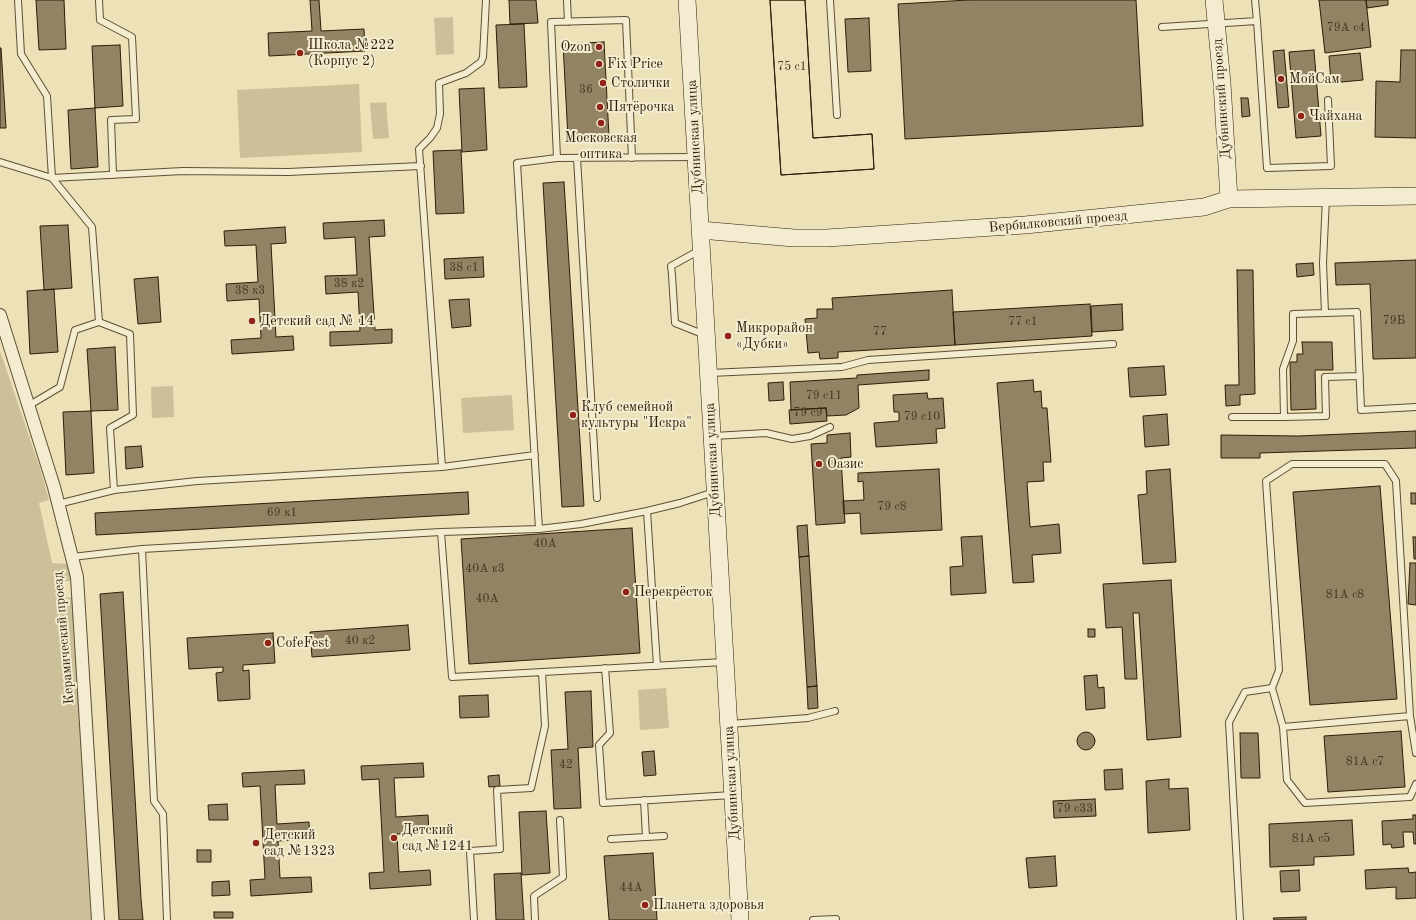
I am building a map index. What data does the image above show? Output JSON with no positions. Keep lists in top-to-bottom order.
{
  "streets": {
    "street": [
      "Дубнинский проезд",
      "Дубнинская улица",
      "Вербилковский проезд",
      "Керамический проезд"
    ]
  },
  "crossings": [
    ["Дубнинский проезд", "Вербилковский проезд"],
    ["Дубнинская улица", "Вербилковский проезд"]
  ],
  "places": [
    "Ozon",
    "Школа №222 (Корпус 2)",
    "Fix Price",
    "МойСам",
    "Столички",
    "Пятёрочка",
    "Чайхана",
    "Московская оптика",
    "Детский сад № 14",
    "Микрорайон «Дубки»",
    "Клуб семейной культуры \"Искра\"",
    "Оазис",
    "Перекрёсток",
    "CofeFest",
    "Детский сад №1241",
    "Детский сад №1323",
    "Планета здоровья"
  ],
  "house_numbers": [
    "79А с4",
    "75 с1",
    "36",
    "38 с1",
    "38 к2",
    "38 к3",
    "79Б",
    "77 с1",
    "77",
    "79 с11",
    "79 с9",
    "79 с10",
    "79 с8",
    "69 к1",
    "40А",
    "40А к3",
    "81А с8",
    "40А",
    "40 к2",
    "81А с7",
    "42",
    "79 с33",
    "81А с5",
    "44А"
  ]
}
